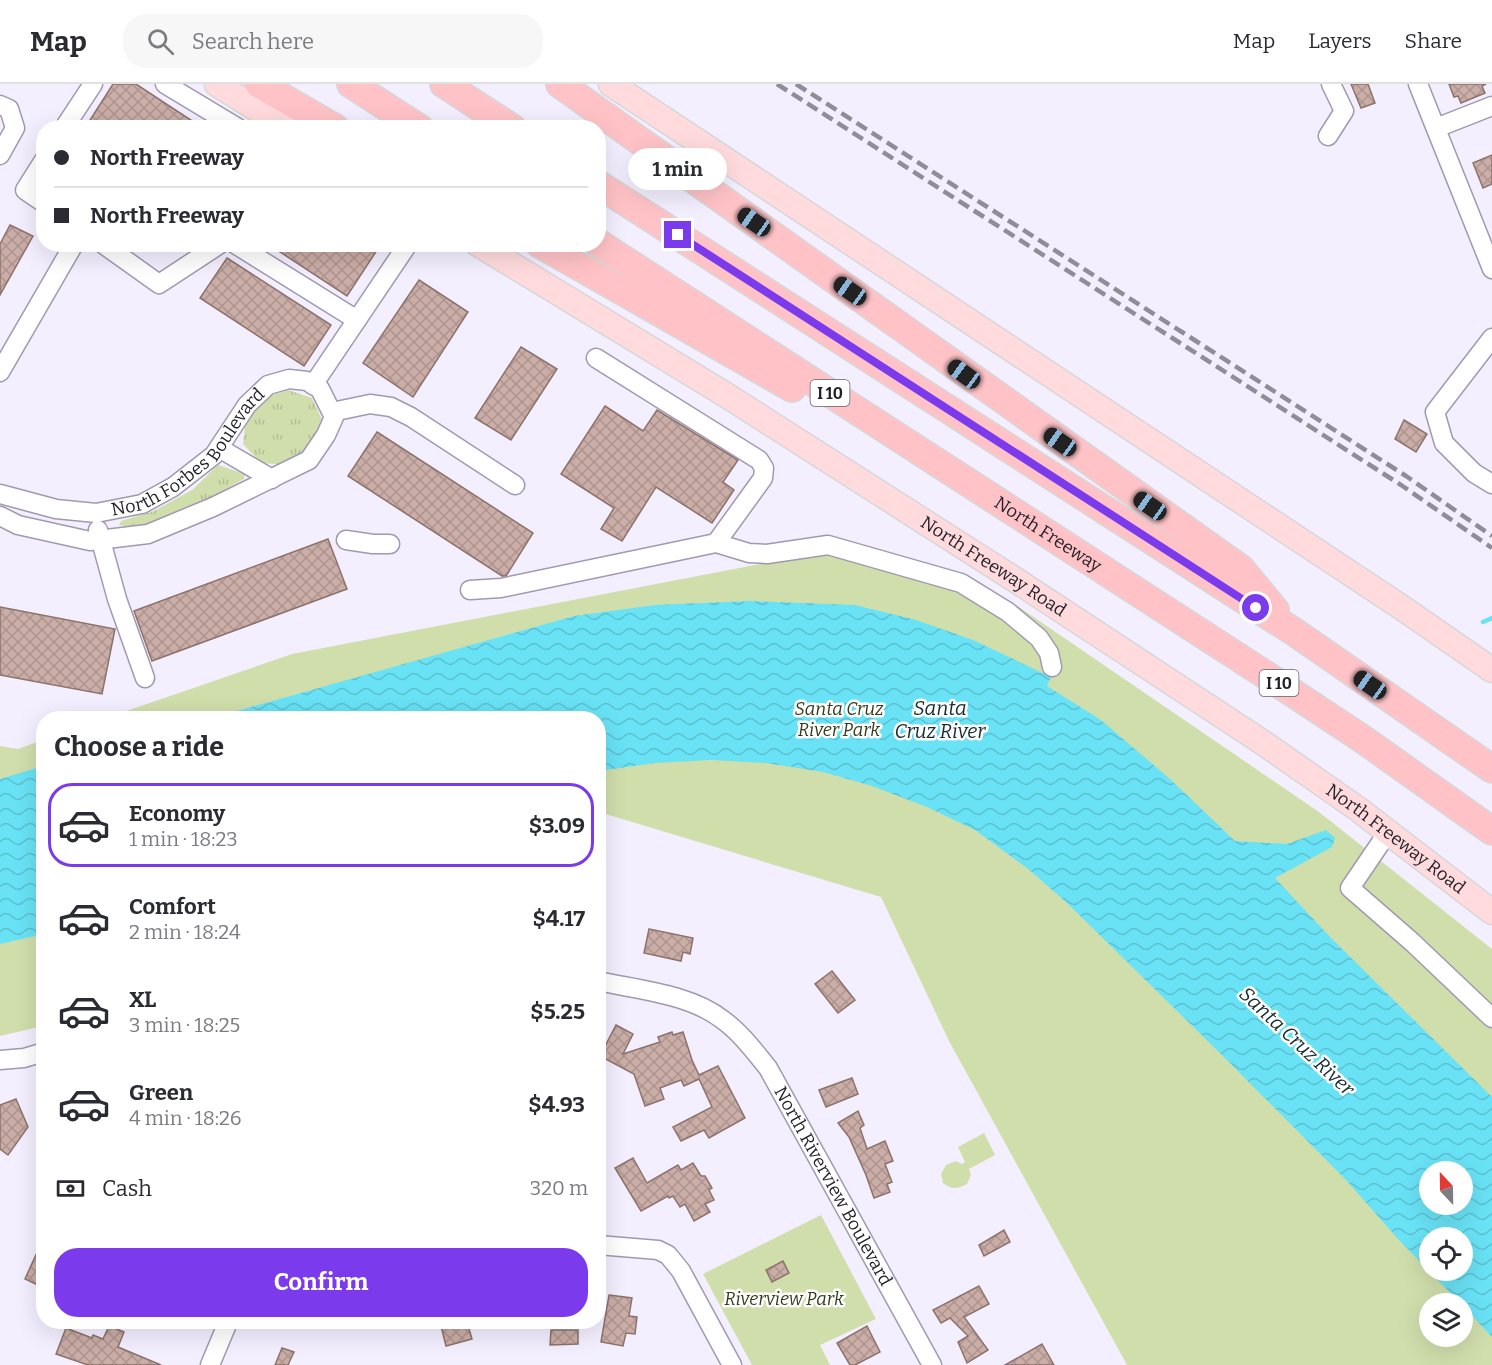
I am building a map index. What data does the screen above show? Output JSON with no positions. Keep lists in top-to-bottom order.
{
  "streets": {
    "highway": ["I 10", "North Freeway"],
    "main road": ["North Freeway Road"],
    "street": ["North Forbes Boulevard", "North Riverview Boulevard"]
  },
  "water": ["Santa Cruz River"],
  "parks": ["Santa Cruz River Park", "Riverview Park"],
  "north": "top",
  "page": {
    "header": "Map",
    "search": "Search here",
    "nav": ["Map", "Layers", "Share"],
    "banner": ["North Freeway", "North Freeway"],
    "bubble": "1 min",
    "heading": "Choose a ride",
    "list": [
      {
        "name": "Economy",
        "note": "1 min · 18:23",
        "value": "$3.09"
      },
      {
        "name": "Comfort",
        "note": "2 min · 18:24",
        "value": "$4.17"
      },
      {
        "name": "XL",
        "note": "3 min · 18:25",
        "value": "$5.25"
      },
      {
        "name": "Green",
        "note": "4 min · 18:26",
        "value": "$4.93"
      }
    ],
    "pay": ["Cash", "320 m"],
    "buttons": "Confirm"
  }
}
